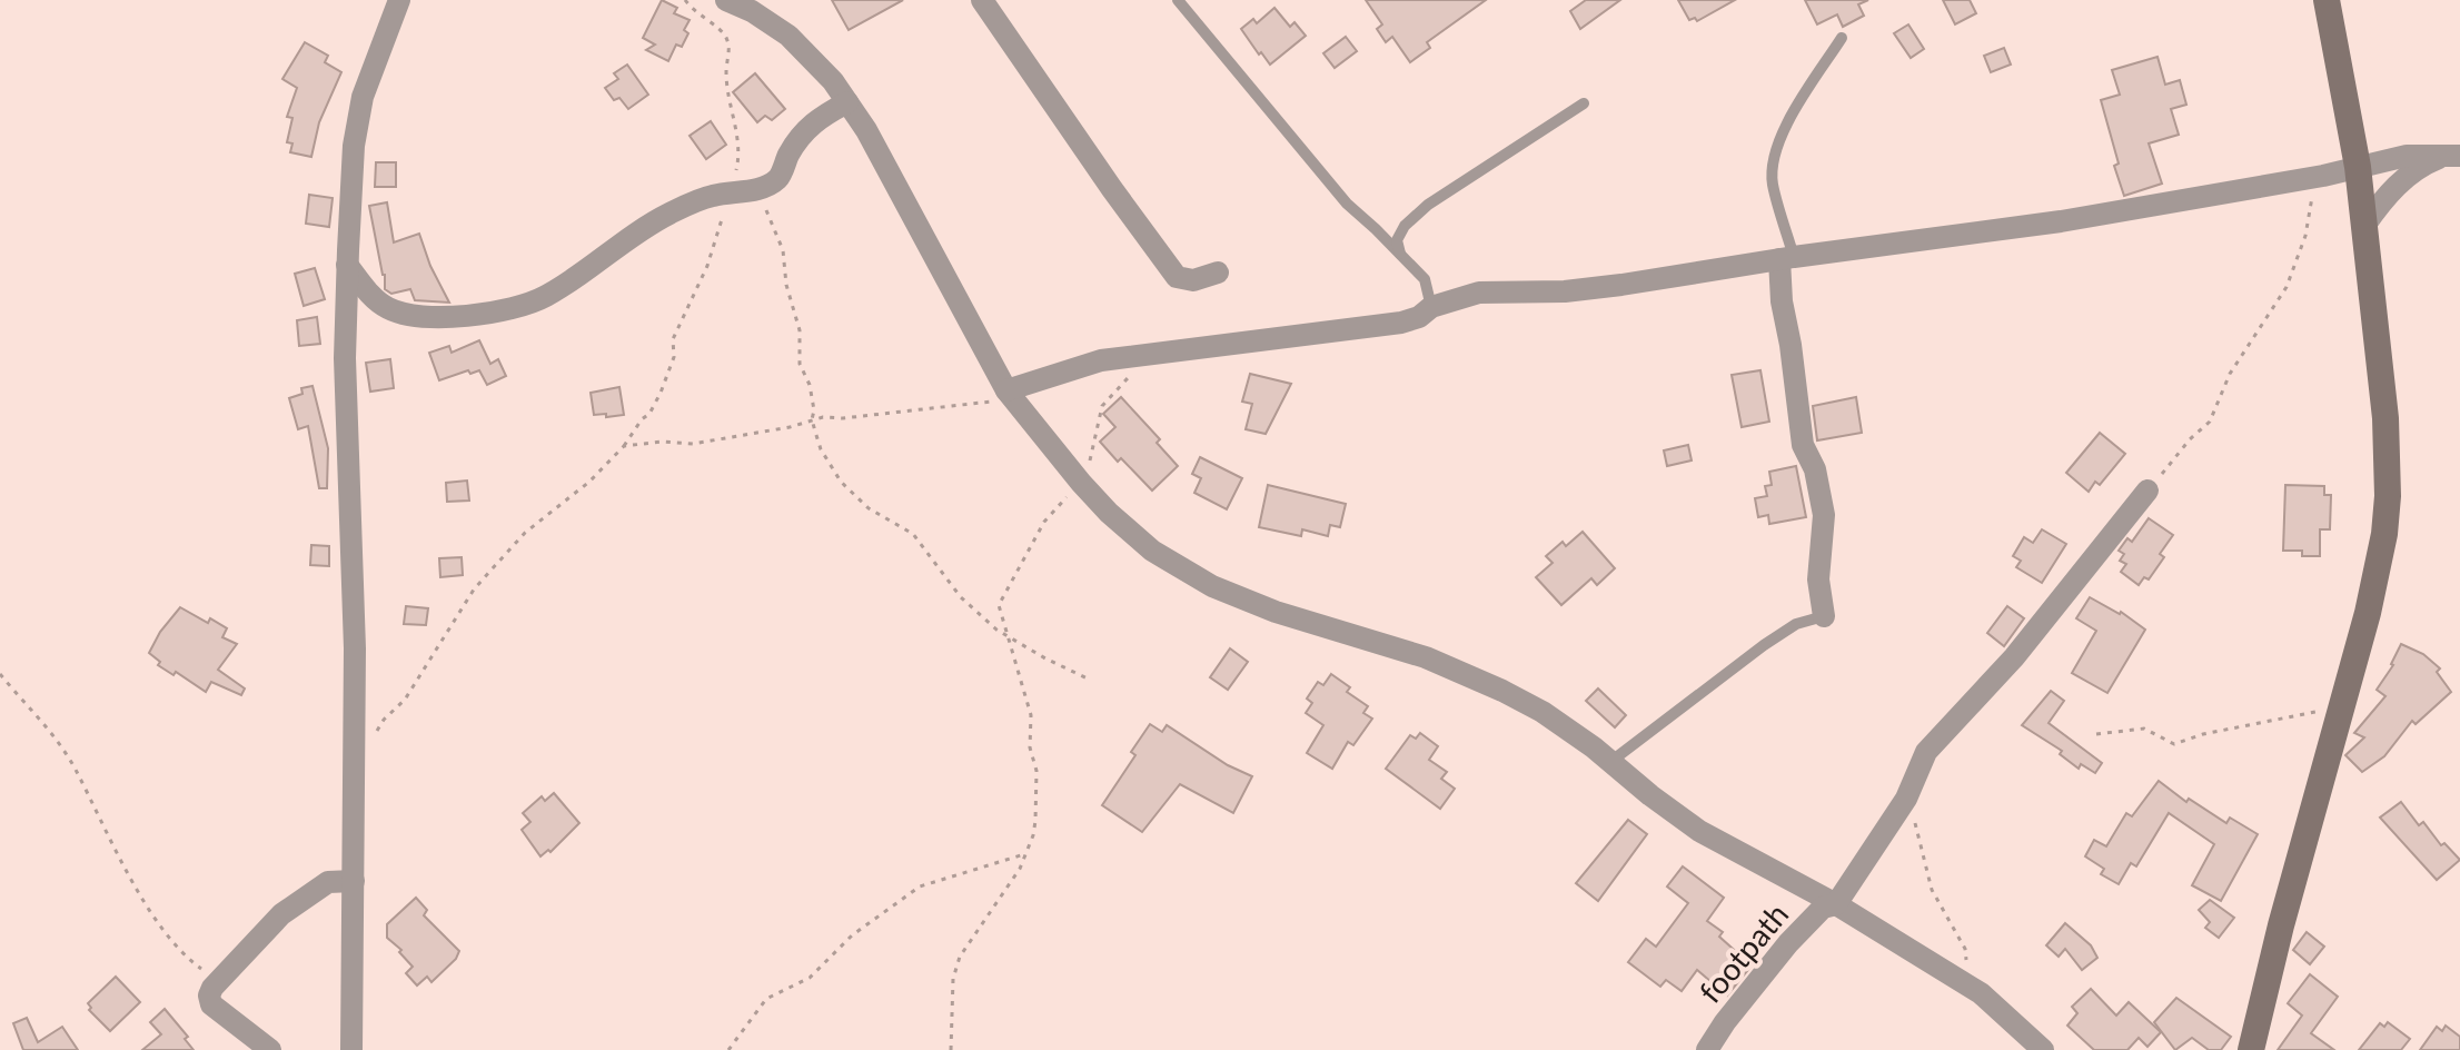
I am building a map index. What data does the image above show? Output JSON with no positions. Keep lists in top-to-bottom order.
{
  "streets": {
    "street": ["footpath"]
  }
}
